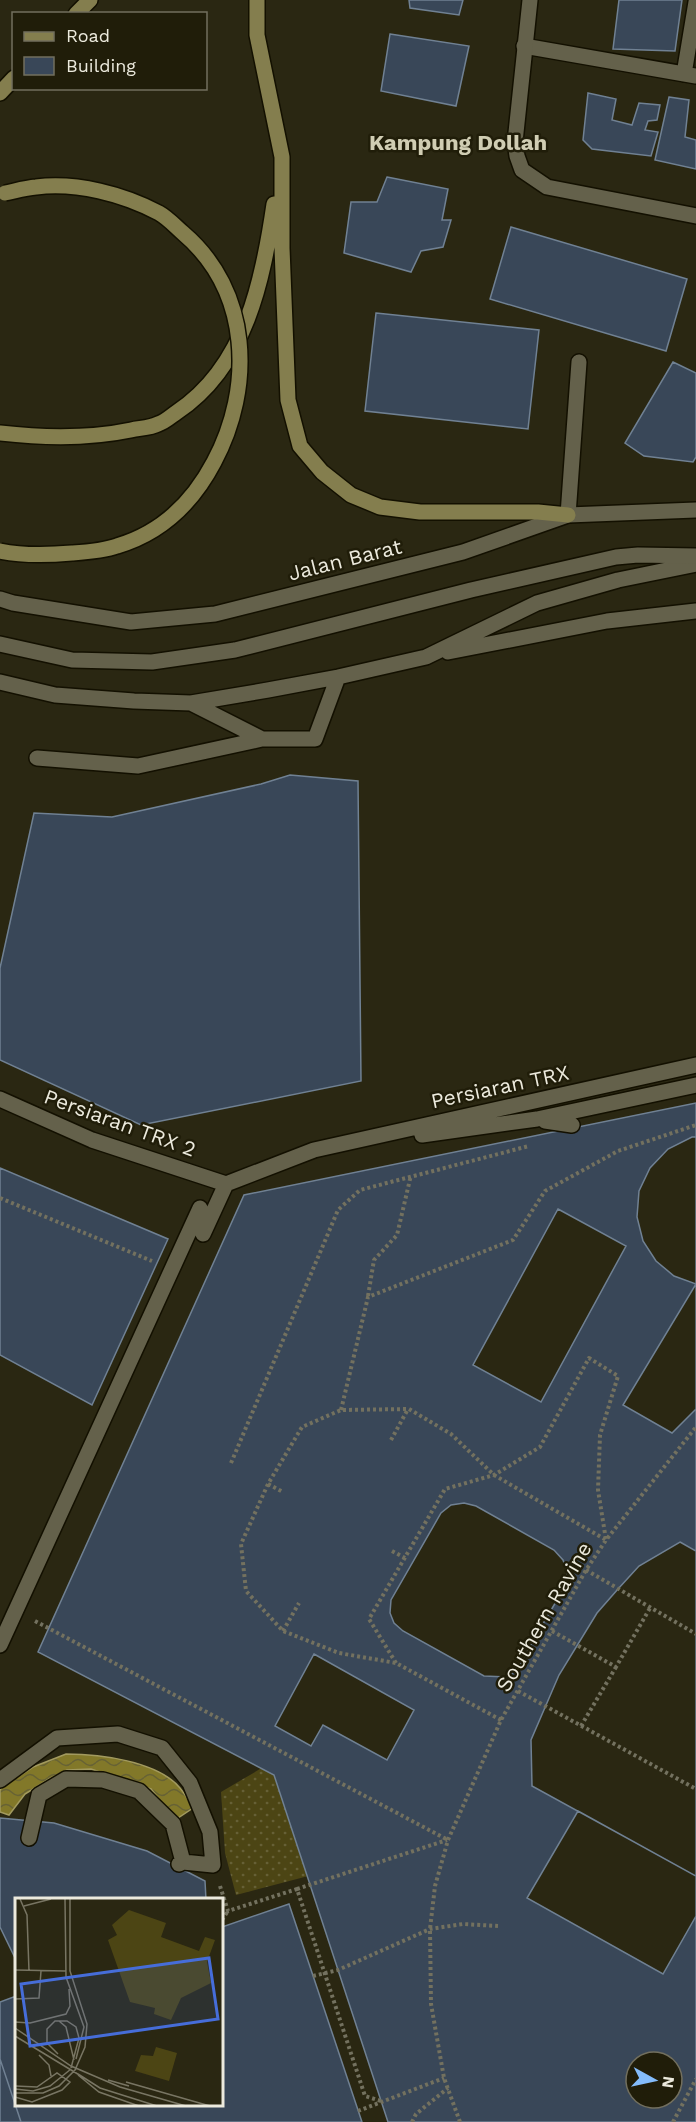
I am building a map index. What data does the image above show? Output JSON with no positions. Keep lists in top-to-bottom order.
{
  "streets": {
    "street": ["Jalan Barat", "Persiaran TRX", "Persiaran TRX 2"],
    "path": ["Southern Ravine"]
  },
  "crossings": [
    ["Persiaran TRX", "Persiaran TRX 2"]
  ],
  "districts": ["Kampung Dollah"],
  "legend": ["Road", "Building"],
  "north": "right"
}
